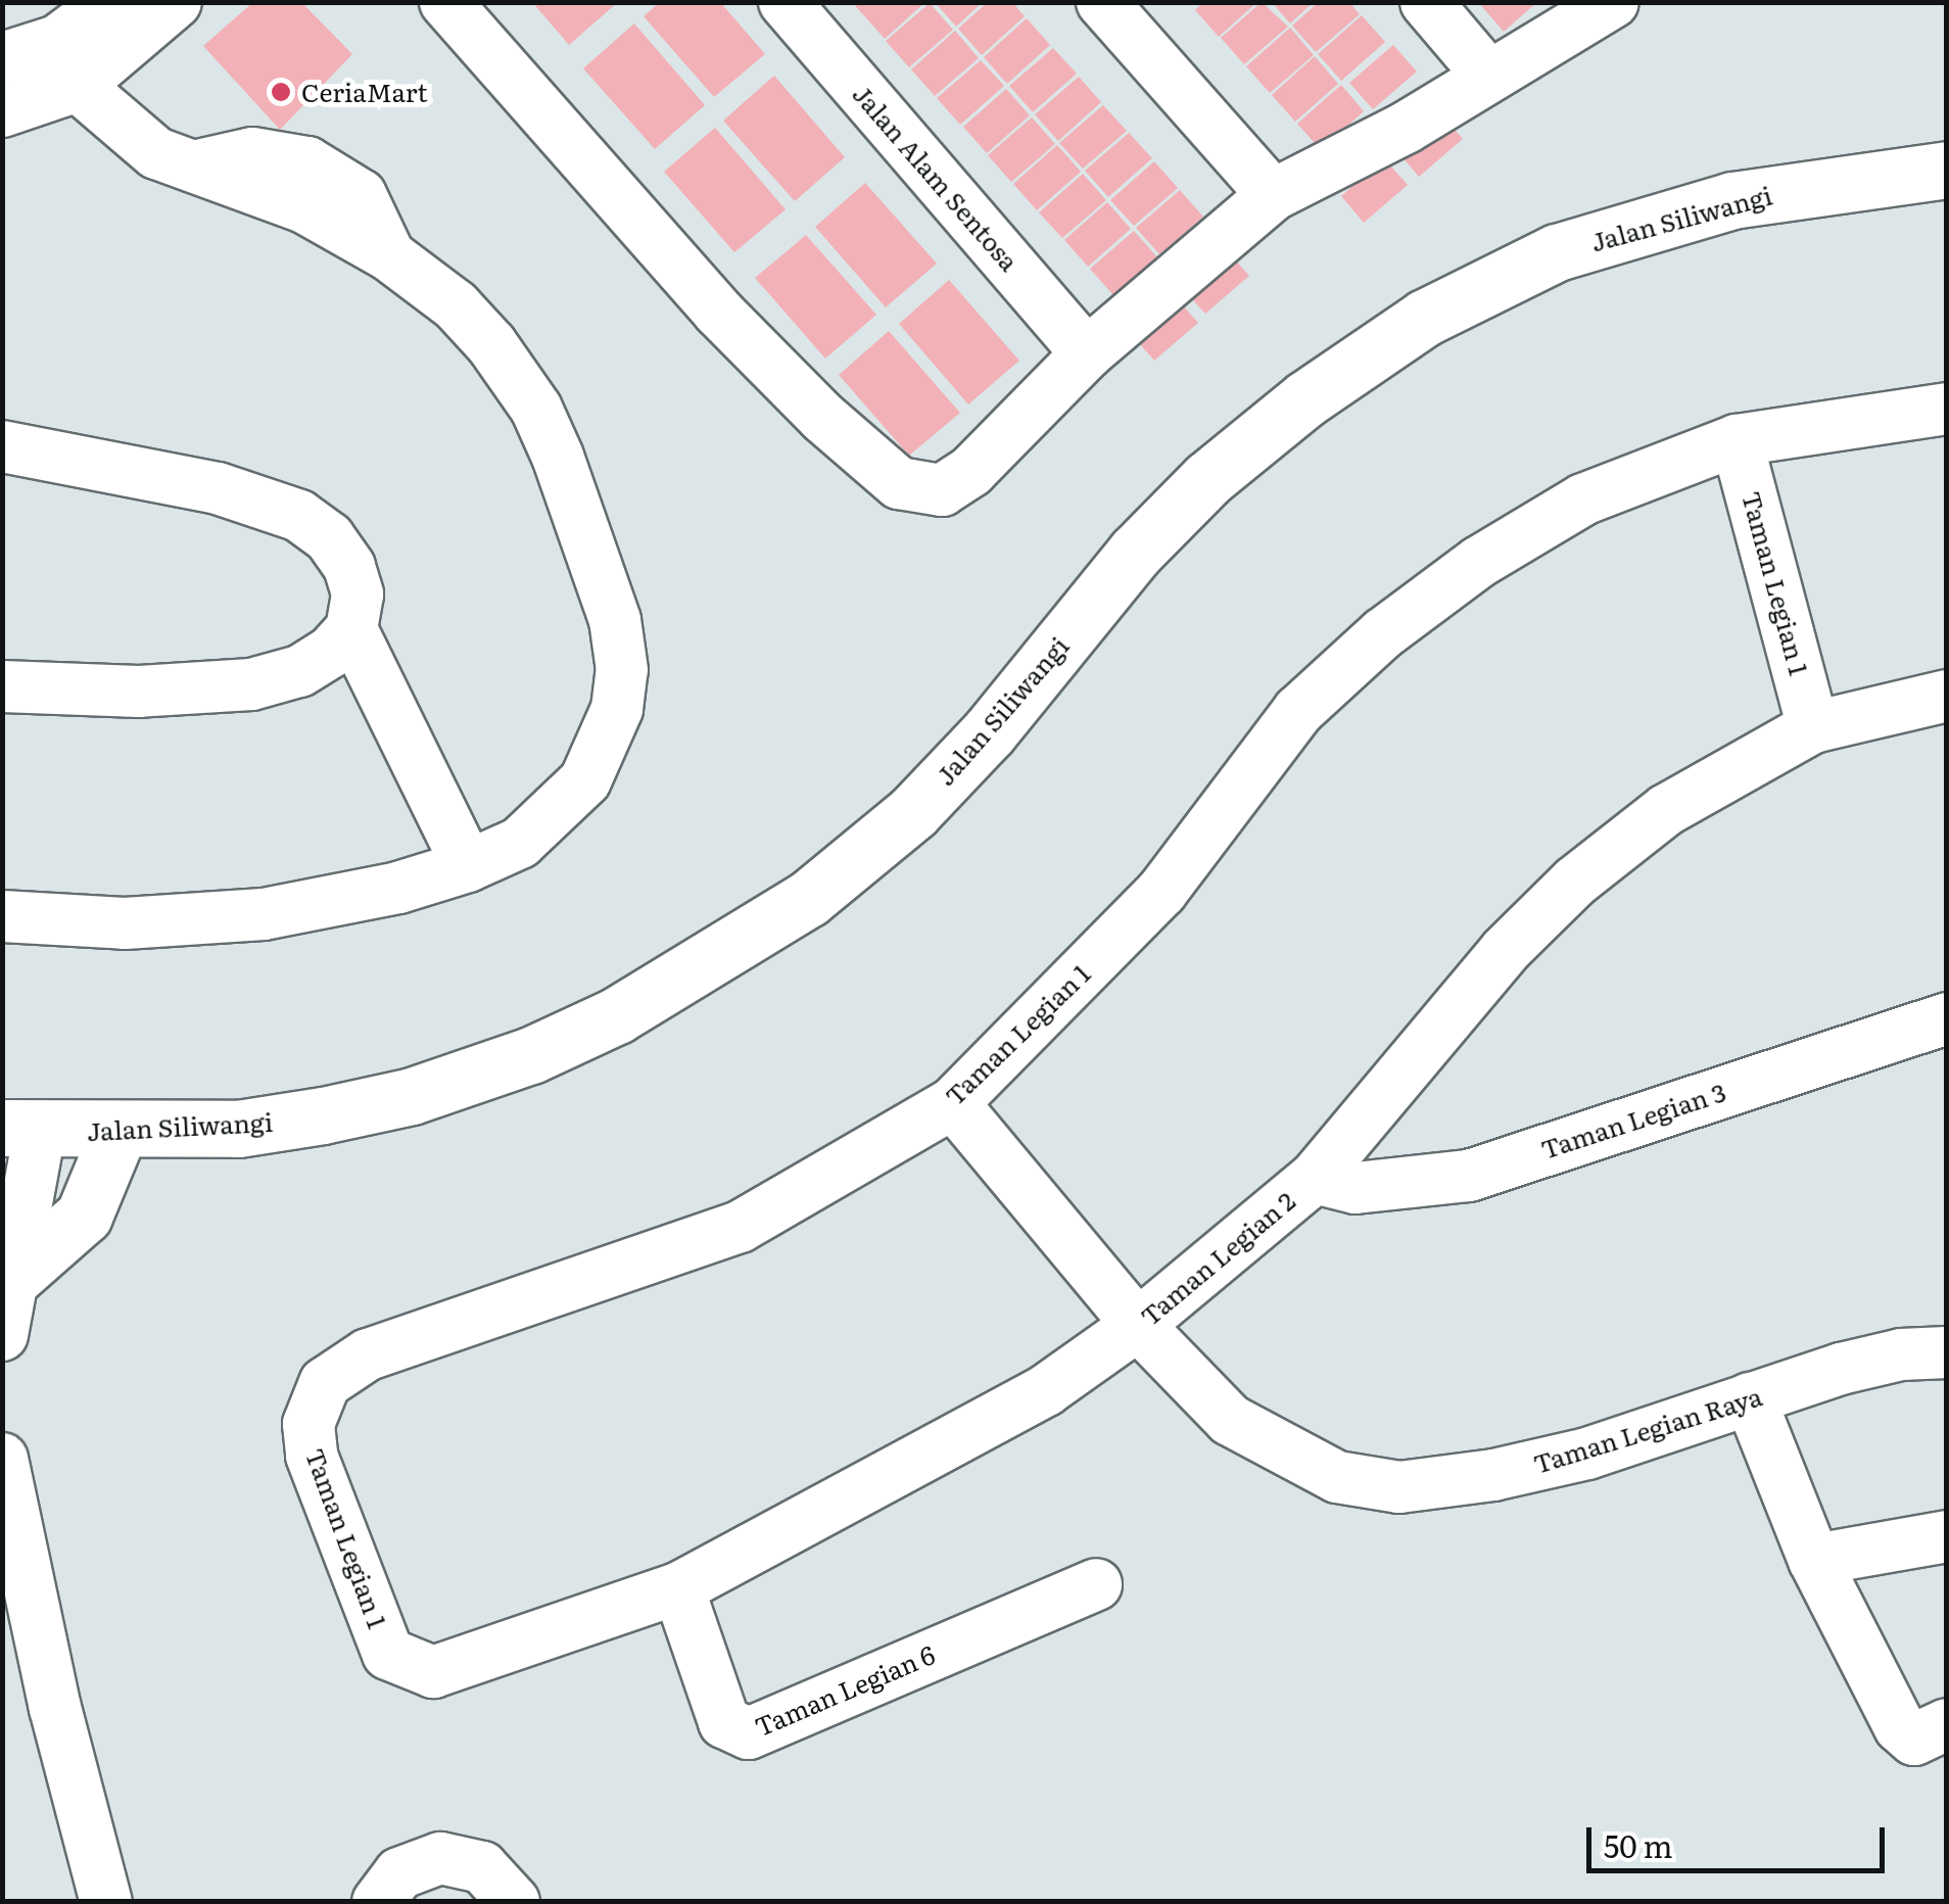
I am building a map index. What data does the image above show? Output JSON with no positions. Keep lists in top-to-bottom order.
{
  "streets": {
    "main road": ["Jalan Siliwangi"],
    "street": [
      "Jalan Alam Sentosa",
      "Taman Legian 1",
      "Taman Legian 3",
      "Taman Legian 2",
      "Taman Legian Raya",
      "Taman Legian 6"
    ]
  },
  "crossings": [
    ["Taman Legian 1", "Taman Legian 2"],
    ["Taman Legian 1", "Taman Legian Raya"],
    ["Taman Legian 3", "Taman Legian 2"],
    ["Taman Legian 2", "Taman Legian Raya"],
    ["Taman Legian 2", "Taman Legian 6"]
  ],
  "places": ["CeriaMart"],
  "scale_bar": "50 m"
}
